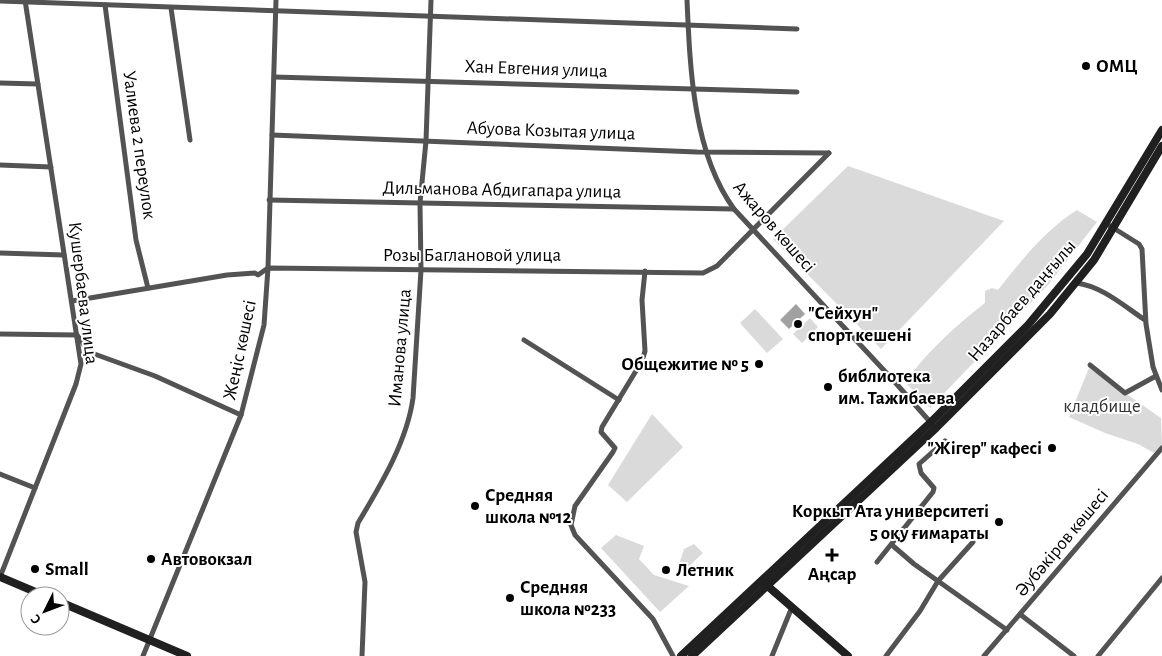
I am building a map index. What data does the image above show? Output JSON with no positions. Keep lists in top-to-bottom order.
{
  "streets": {
    "main road": ["Назарбаев даңғылы"],
    "street": [
      "Хан Евгения улица",
      "Абуова Козытая улица",
      "Уалиева 2 переулок",
      "Дильманова Абдигапара улица",
      "Ажаров көшесі",
      "Розы Баглановой улица",
      "Кушербаева улица",
      "Иманова улица",
      "Жеңіс көшесі",
      "Әубәкіров көшесі"
    ]
  },
  "crossings": [
    ["Хан Евгения улица", "Ажаров көшесі"],
    ["Хан Евгения улица", "Иманова улица"],
    ["Хан Евгения улица", "Жеңіс көшесі"],
    ["Абуова Козытая улица", "Ажаров көшесі"],
    ["Абуова Козытая улица", "Розы Баглановой улица"],
    ["Абуова Козытая улица", "Иманова улица"],
    ["Абуова Козытая улица", "Жеңіс көшесі"],
    ["Уалиева 2 переулок", "Розы Баглановой улица"],
    ["Дильманова Абдигапара улица", "Ажаров көшесі"],
    ["Дильманова Абдигапара улица", "Иманова улица"],
    ["Дильманова Абдигапара улица", "Жеңіс көшесі"],
    ["Ажаров көшесі", "Розы Баглановой улица"],
    ["Ажаров көшесі", "Назарбаев даңғылы"],
    ["Розы Баглановой улица", "Кушербаева улица"],
    ["Розы Баглановой улица", "Иманова улица"],
    ["Розы Баглановой улица", "Жеңіс көшесі"]
  ],
  "parks": ["кладбище"],
  "places": {
    "other": [
      "ОМЦ",
      "\"Сейхун\" спорт кешені",
      "Общежитие № 5",
      "библиотека им. Тажибаева",
      "\"Жігер\" кафесі",
      "Средняя школа №12",
      "Коркыт Ата университеті 5 оқу ғимараты",
      "Автовокзал",
      "Small",
      "Летник",
      "Средняя школа №233"
    ],
    "health": ["Аңсар"]
  },
  "north": "bottom left"
}
